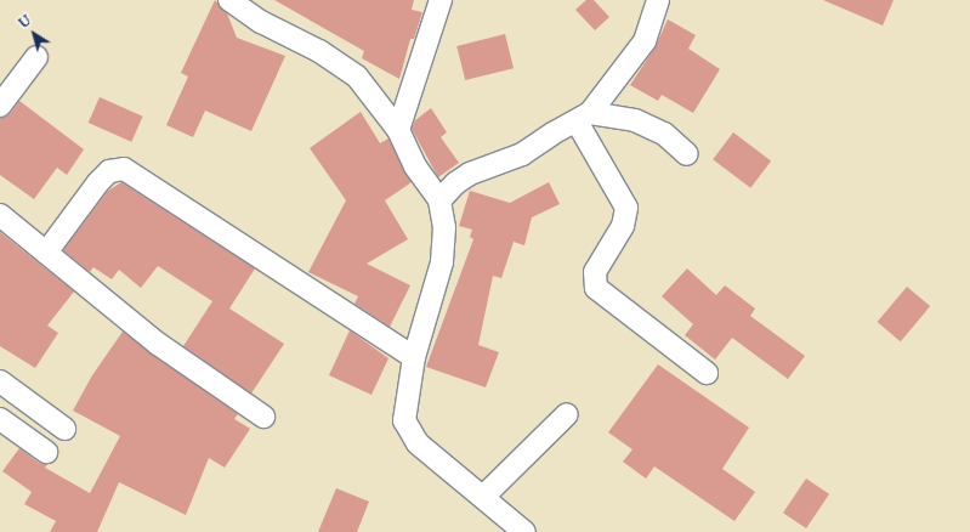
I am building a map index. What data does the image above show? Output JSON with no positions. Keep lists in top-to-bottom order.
{
  "north": "top left"
}
